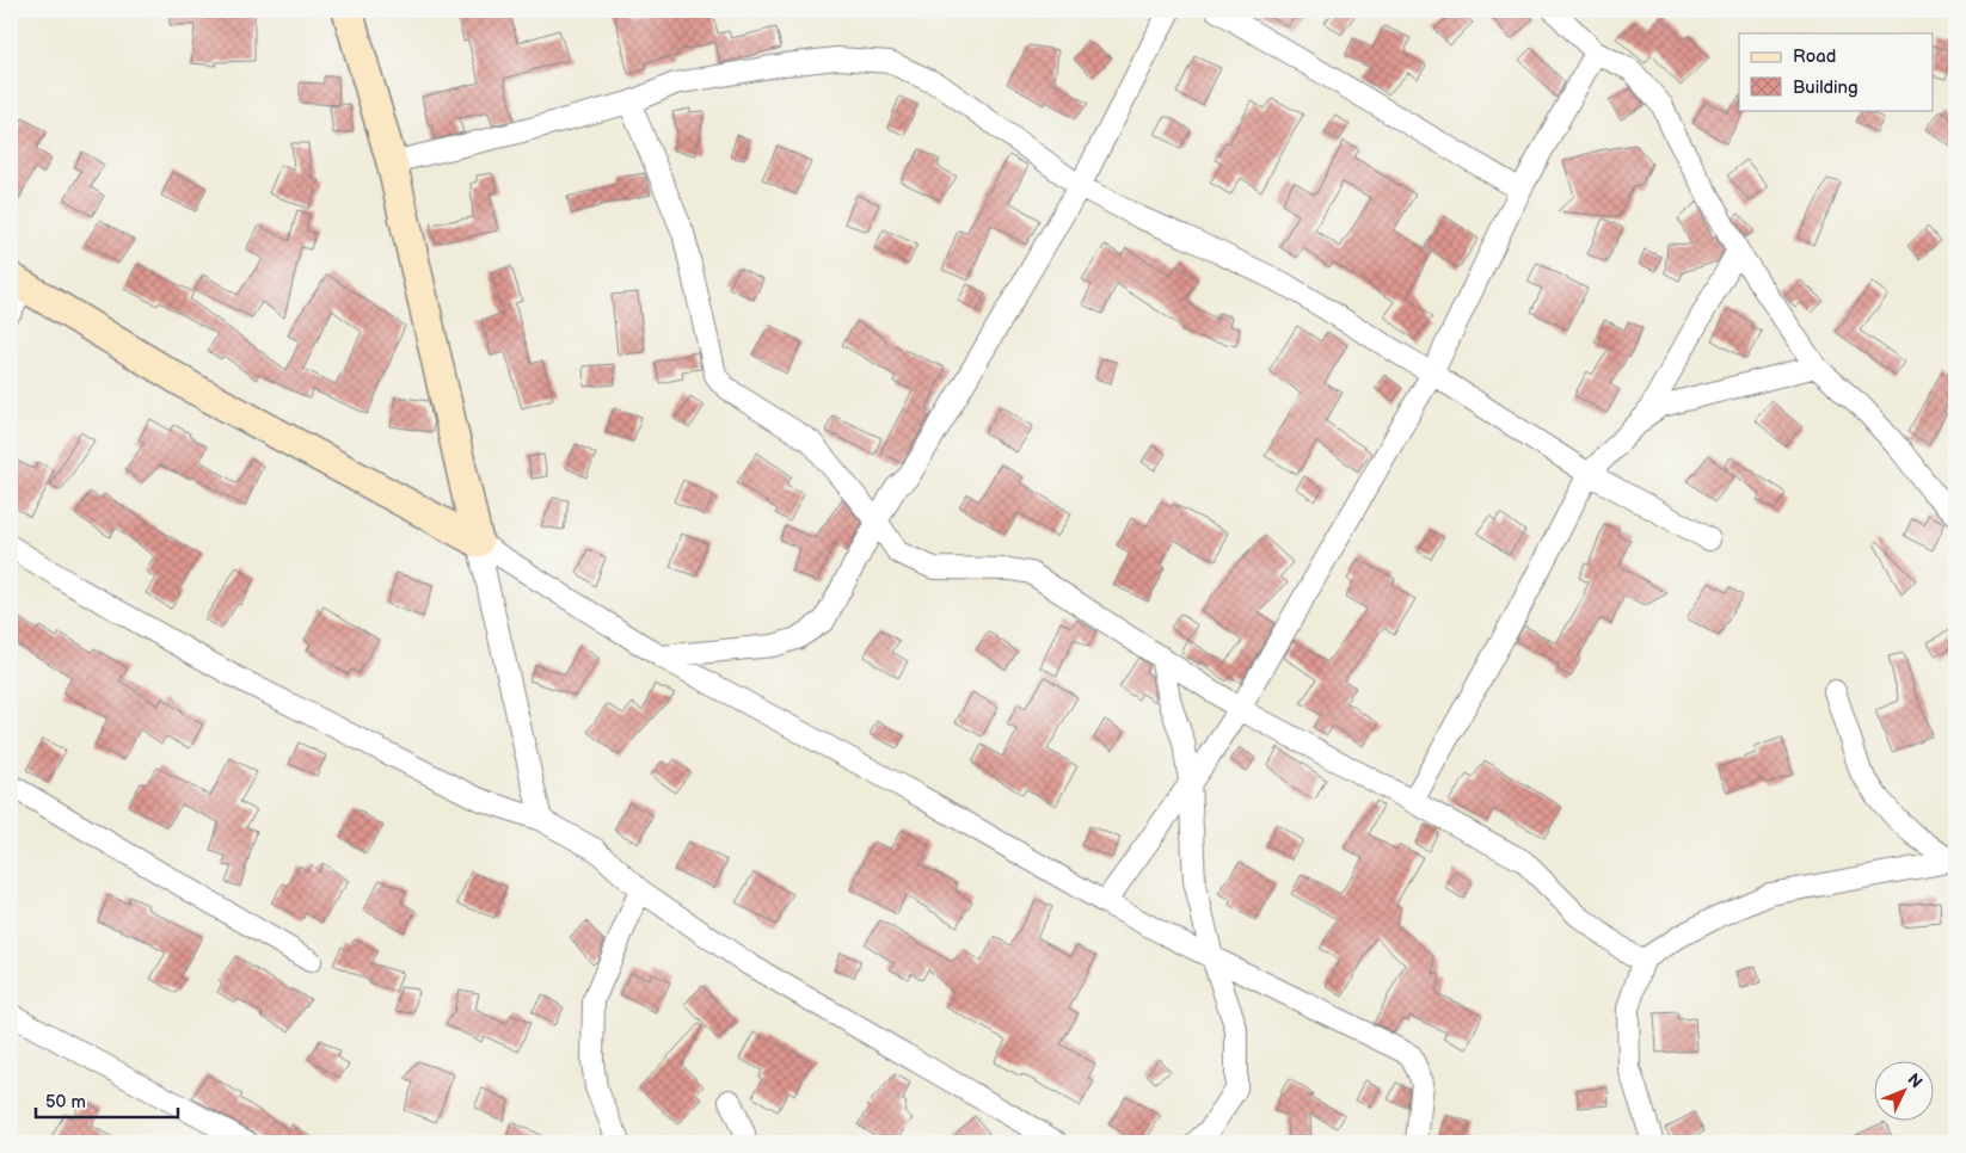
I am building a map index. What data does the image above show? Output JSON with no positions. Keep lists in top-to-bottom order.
{
  "legend": ["Road", "Building"],
  "scale_bar": "50 m",
  "north": "top right"
}
